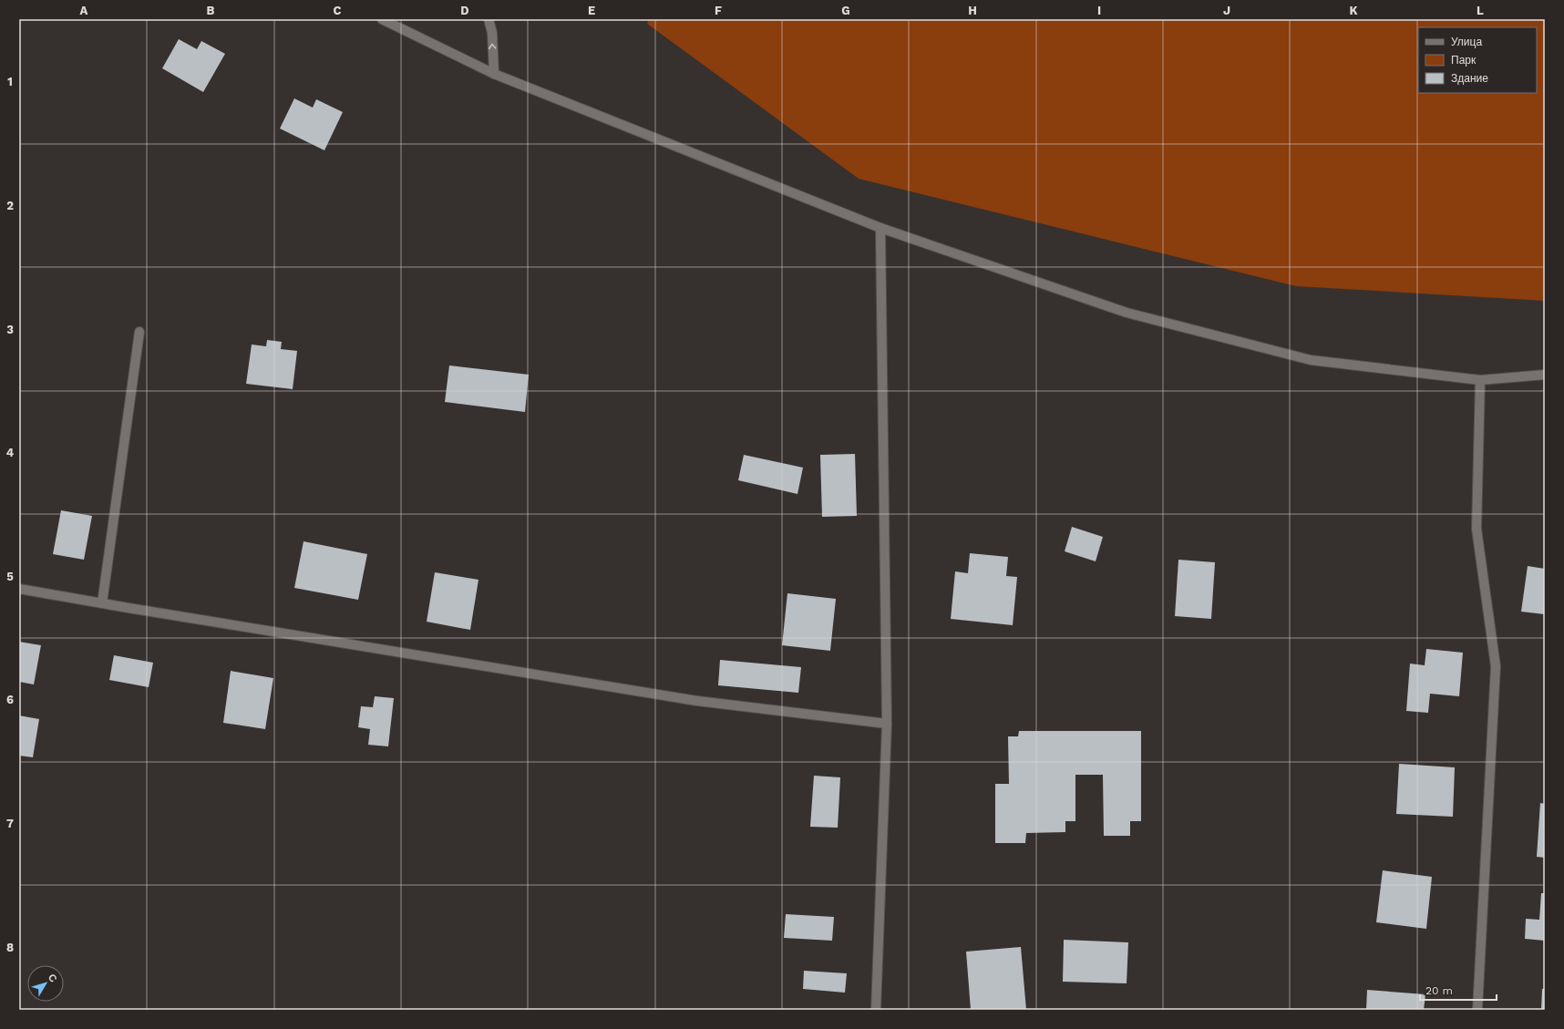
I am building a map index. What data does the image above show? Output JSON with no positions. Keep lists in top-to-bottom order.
{
  "legend": ["Улица", "Парк", "Здание"],
  "scale_bar": "20 m",
  "north": "top right",
  "grid": {
    "columns": [
      "A",
      "B",
      "C",
      "D",
      "E",
      "F",
      "G",
      "H",
      "I",
      "J",
      "K",
      "L"
    ],
    "rows": [
      "1",
      "2",
      "3",
      "4",
      "5",
      "6",
      "7",
      "8"
    ]
  }
}
